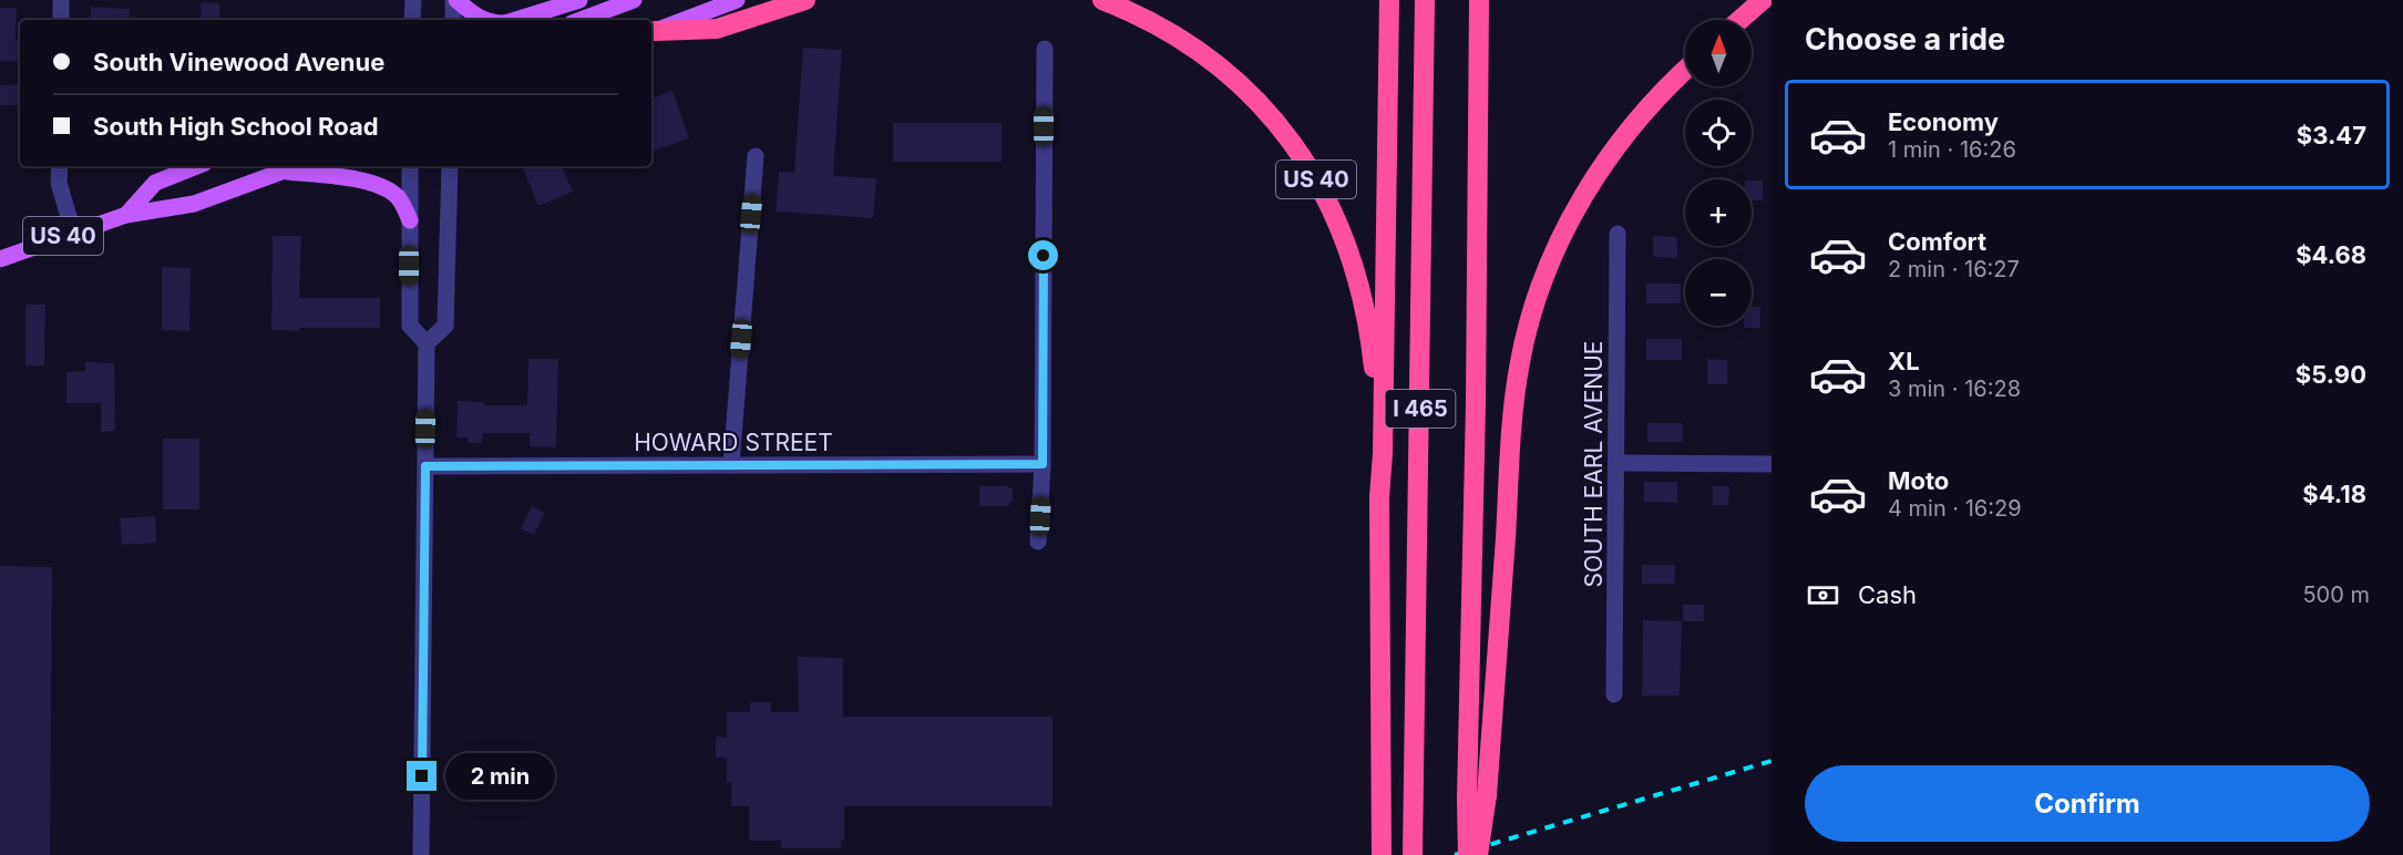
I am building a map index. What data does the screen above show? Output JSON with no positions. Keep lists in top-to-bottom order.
{
  "streets": {
    "highway": ["US 40", "I 465"],
    "street": ["HOWARD STREET", "SOUTH EARL AVENUE"]
  },
  "north": "top",
  "page": {
    "heading": "Choose a ride",
    "map_buttons": ["+", "−"],
    "banner": ["South Vinewood Avenue", "South High School Road"],
    "list": [
      {
        "name": "Economy",
        "note": "1 min · 16:26",
        "value": "$3.47"
      },
      {
        "name": "Comfort",
        "note": "2 min · 16:27",
        "value": "$4.68"
      },
      {
        "name": "XL",
        "note": "3 min · 16:28",
        "value": "$5.90"
      },
      {
        "name": "Moto",
        "note": "4 min · 16:29",
        "value": "$4.18"
      }
    ],
    "pay": ["Cash", "500 m"],
    "buttons": "Confirm",
    "bubble": "2 min"
  }
}
